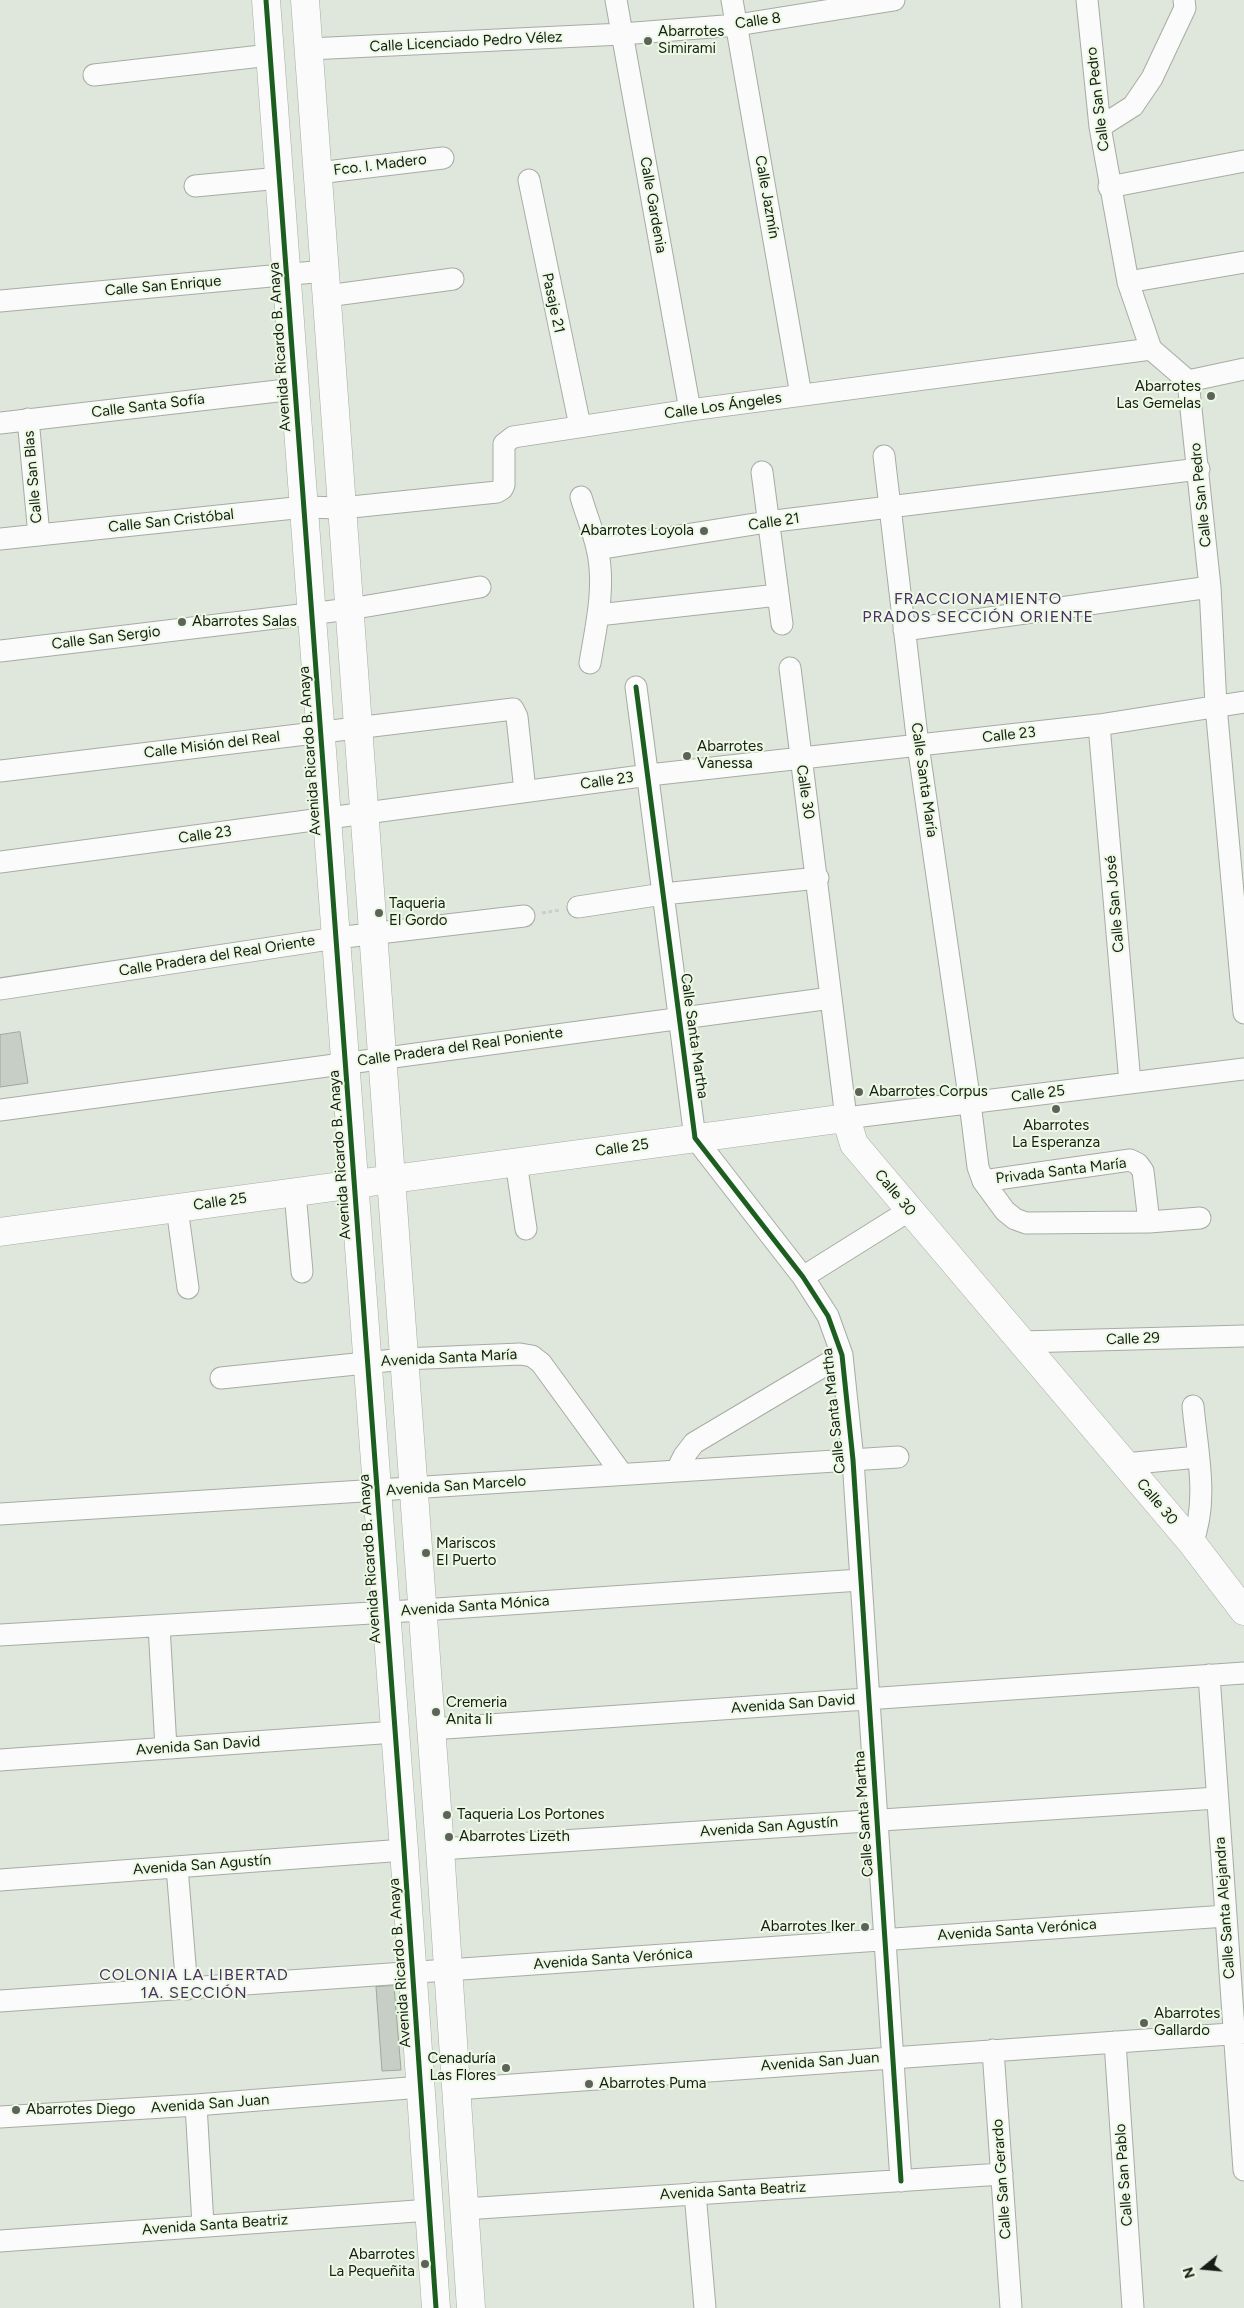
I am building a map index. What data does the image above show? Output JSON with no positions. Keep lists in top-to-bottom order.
{
  "streets": {
    "street": [
      "Calle 8",
      "Calle Licenciado Pedro Vélez",
      "Calle San Pedro",
      "Fco. I. Madero",
      "Calle Jazmín",
      "Calle Gardenia",
      "Calle San Enrique",
      "Pasaje 21",
      "Avenida Ricardo B. Anaya",
      "Calle Santa Sofía",
      "Calle Los Ángeles",
      "Calle San Blas",
      "Calle San Cristóbal",
      "Calle 21",
      "Calle San Sergio",
      "Calle 23",
      "Calle Misión del Real",
      "Calle Santa María",
      "Calle 30",
      "Calle San José",
      "Calle Pradera del Real Oriente",
      "Calle Santa Martha",
      "Calle Pradera del Real Poniente",
      "Calle 25",
      "Privada Santa María",
      "Calle 29",
      "Avenida Santa María",
      "Avenida San Marcelo",
      "Avenida Santa Mónica",
      "Avenida San David",
      "Avenida San Agustín",
      "Calle Santa Alejandra",
      "Avenida Santa Verónica",
      "Avenida San Juan",
      "Calle San Pablo",
      "Calle San Gerardo",
      "Avenida Santa Beatriz"
    ]
  },
  "crossings": [
    ["Calle 8", "Calle Licenciado Pedro Vélez"],
    ["Calle 8", "Calle Jazmín"],
    ["Calle 8", "Calle Gardenia"],
    ["Calle Licenciado Pedro Vélez", "Calle Gardenia"],
    ["Calle San Pedro", "Calle Los Ángeles"],
    ["Calle San Pedro", "Calle 21"],
    ["Calle San Pedro", "Calle 23"],
    ["Calle Jazmín", "Calle Los Ángeles"],
    ["Calle Gardenia", "Calle Los Ángeles"],
    ["Calle San Enrique", "Avenida Ricardo B. Anaya"],
    ["Pasaje 21", "Calle Los Ángeles"],
    ["Avenida Ricardo B. Anaya", "Calle Santa Sofía"],
    ["Avenida Ricardo B. Anaya", "Calle San Cristóbal"],
    ["Avenida Ricardo B. Anaya", "Calle San Sergio"],
    ["Avenida Ricardo B. Anaya", "Calle 23"],
    ["Avenida Ricardo B. Anaya", "Calle Misión del Real"],
    ["Avenida Ricardo B. Anaya", "Calle Pradera del Real Oriente"],
    ["Avenida Ricardo B. Anaya", "Calle Pradera del Real Poniente"],
    ["Avenida Ricardo B. Anaya", "Calle 25"],
    ["Avenida Ricardo B. Anaya", "Avenida Santa María"],
    ["Avenida Ricardo B. Anaya", "Avenida San Marcelo"],
    ["Avenida Ricardo B. Anaya", "Avenida Santa Mónica"],
    ["Avenida Ricardo B. Anaya", "Avenida San David"],
    ["Avenida Ricardo B. Anaya", "Avenida San Agustín"],
    ["Avenida Ricardo B. Anaya", "Avenida Santa Verónica"],
    ["Avenida Ricardo B. Anaya", "Avenida San Juan"],
    ["Avenida Ricardo B. Anaya", "Avenida Santa Beatriz"],
    ["Calle Santa Sofía", "Calle San Blas"],
    ["Calle Los Ángeles", "Calle San Cristóbal"],
    ["Calle San Blas", "Calle San Cristóbal"],
    ["Calle 21", "Calle Santa María"],
    ["Calle 23", "Calle Misión del Real"],
    ["Calle 23", "Calle Santa María"],
    ["Calle 23", "Calle 30"],
    ["Calle 23", "Calle San José"],
    ["Calle 23", "Calle Santa Martha"],
    ["Calle Santa María", "Calle 25"],
    ["Calle Santa María", "Privada Santa María"],
    ["Calle 30", "Calle Pradera del Real Poniente"],
    ["Calle 30", "Calle 25"],
    ["Calle 30", "Calle 29"],
    ["Calle San José", "Calle 25"],
    ["Calle Santa Martha", "Calle Pradera del Real Poniente"],
    ["Calle Santa Martha", "Calle 25"],
    ["Calle Santa Martha", "Avenida San Marcelo"],
    ["Calle Santa Martha", "Avenida Santa Mónica"],
    ["Calle Santa Martha", "Avenida San David"],
    ["Calle Santa Martha", "Avenida San Agustín"],
    ["Calle Santa Martha", "Avenida Santa Verónica"],
    ["Calle Santa Martha", "Avenida San Juan"],
    ["Calle Santa Martha", "Avenida Santa Beatriz"],
    ["Calle 25", "Privada Santa María"],
    ["Avenida Santa María", "Avenida San Marcelo"],
    ["Avenida San David", "Calle Santa Alejandra"],
    ["Avenida San Agustín", "Calle Santa Alejandra"],
    ["Calle Santa Alejandra", "Avenida Santa Verónica"],
    ["Calle Santa Alejandra", "Avenida San Juan"],
    ["Avenida San Juan", "Calle San Pablo"],
    ["Avenida San Juan", "Calle San Gerardo"],
    ["Calle San Gerardo", "Avenida Santa Beatriz"]
  ],
  "districts": ["FRACCIONAMIENTO PRADOS SECCIÓN ORIENTE", "COLONIA LA LIBERTAD 1A. SECCIÓN"],
  "places": [
    "Abarrotes Simirami",
    "Abarrotes Las Gemelas",
    "Abarrotes Loyola",
    "Abarrotes Salas",
    "Abarrotes Vanessa",
    "Taqueria El Gordo",
    "Abarrotes Corpus",
    "Abarrotes La Esperanza",
    "Mariscos El Puerto",
    "Cremeria Anita Ii",
    "Taqueria Los Portones",
    "Abarrotes Lizeth",
    "Abarrotes Iker",
    "Abarrotes Gallardo",
    "Cenaduría Las Flores",
    "Abarrotes Puma",
    "Abarrotes Diego",
    "Abarrotes La Pequeñita"
  ],
  "north": "left"
}
